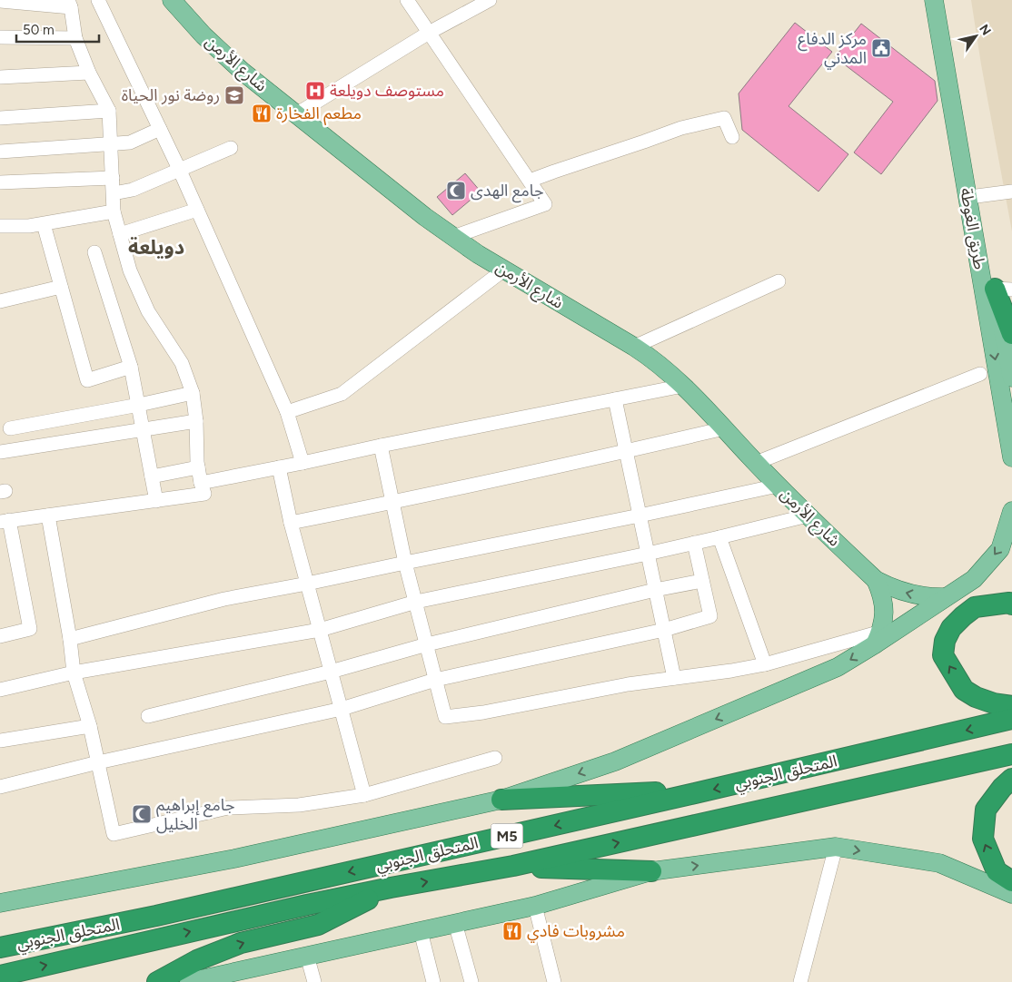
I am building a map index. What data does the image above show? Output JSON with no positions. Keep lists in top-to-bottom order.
{
  "streets": {
    "highway": ["المتحلق الجنوبي", "M5"],
    "main road": ["شارع الأرمن", "طريق الغوطة"]
  },
  "districts": ["دويلعة"],
  "places": {
    "public building": ["مركز الدفاع المدني"],
    "hospital": ["مستوصف دويلعة"],
    "school or university": ["روضة نور الحياة"],
    "restaurant": ["مطعم الفخارة", "مشروبات فادي"],
    "mosque": ["جامع الهدى", "جامع إبراهيم الخليل"]
  },
  "scale_bar": "50 m",
  "north": "top right"
}
